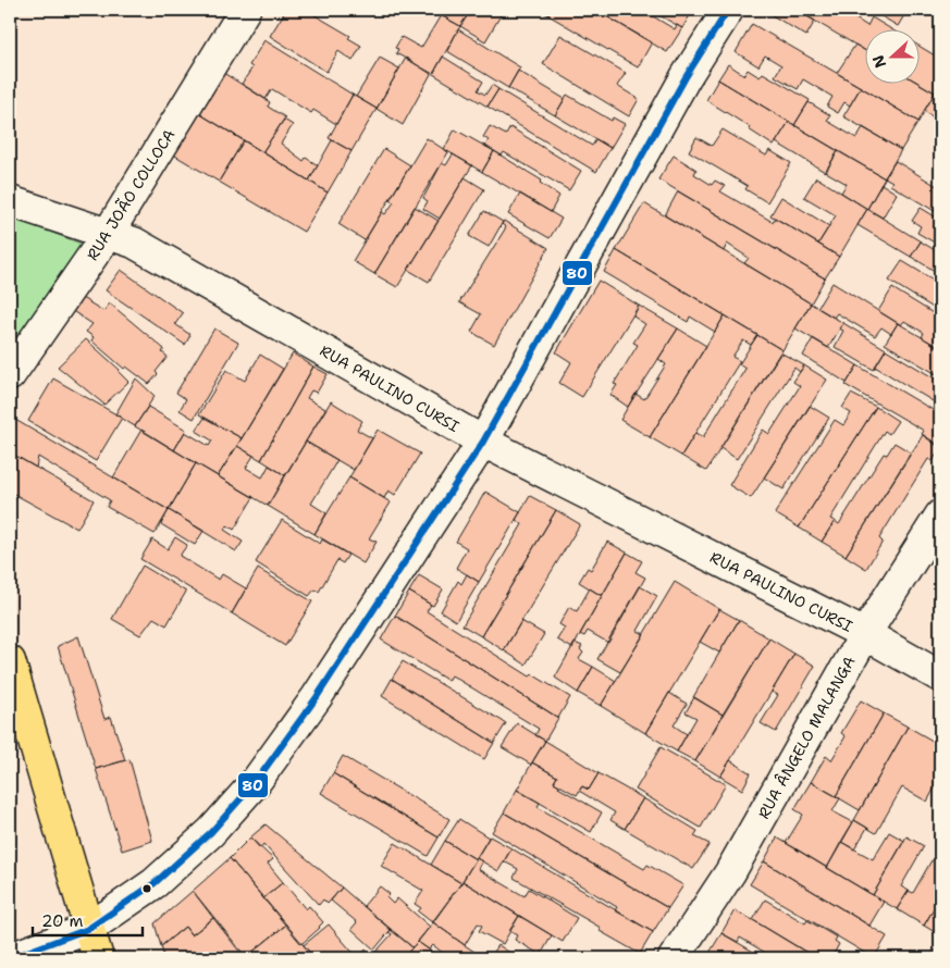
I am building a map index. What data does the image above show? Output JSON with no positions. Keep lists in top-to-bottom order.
{
  "streets": {
    "street": ["RUA JOÃO COLLOCA", "RUA PAULINO CURSI", "RUA ÂNGELO MALANGA"]
  },
  "crossings": [
    ["RUA JOÃO COLLOCA", "RUA PAULINO CURSI"],
    ["RUA PAULINO CURSI", "RUA ÂNGELO MALANGA"]
  ],
  "lines": ["transit line 80"],
  "scale_bar": "20 m",
  "north": "left"
}
